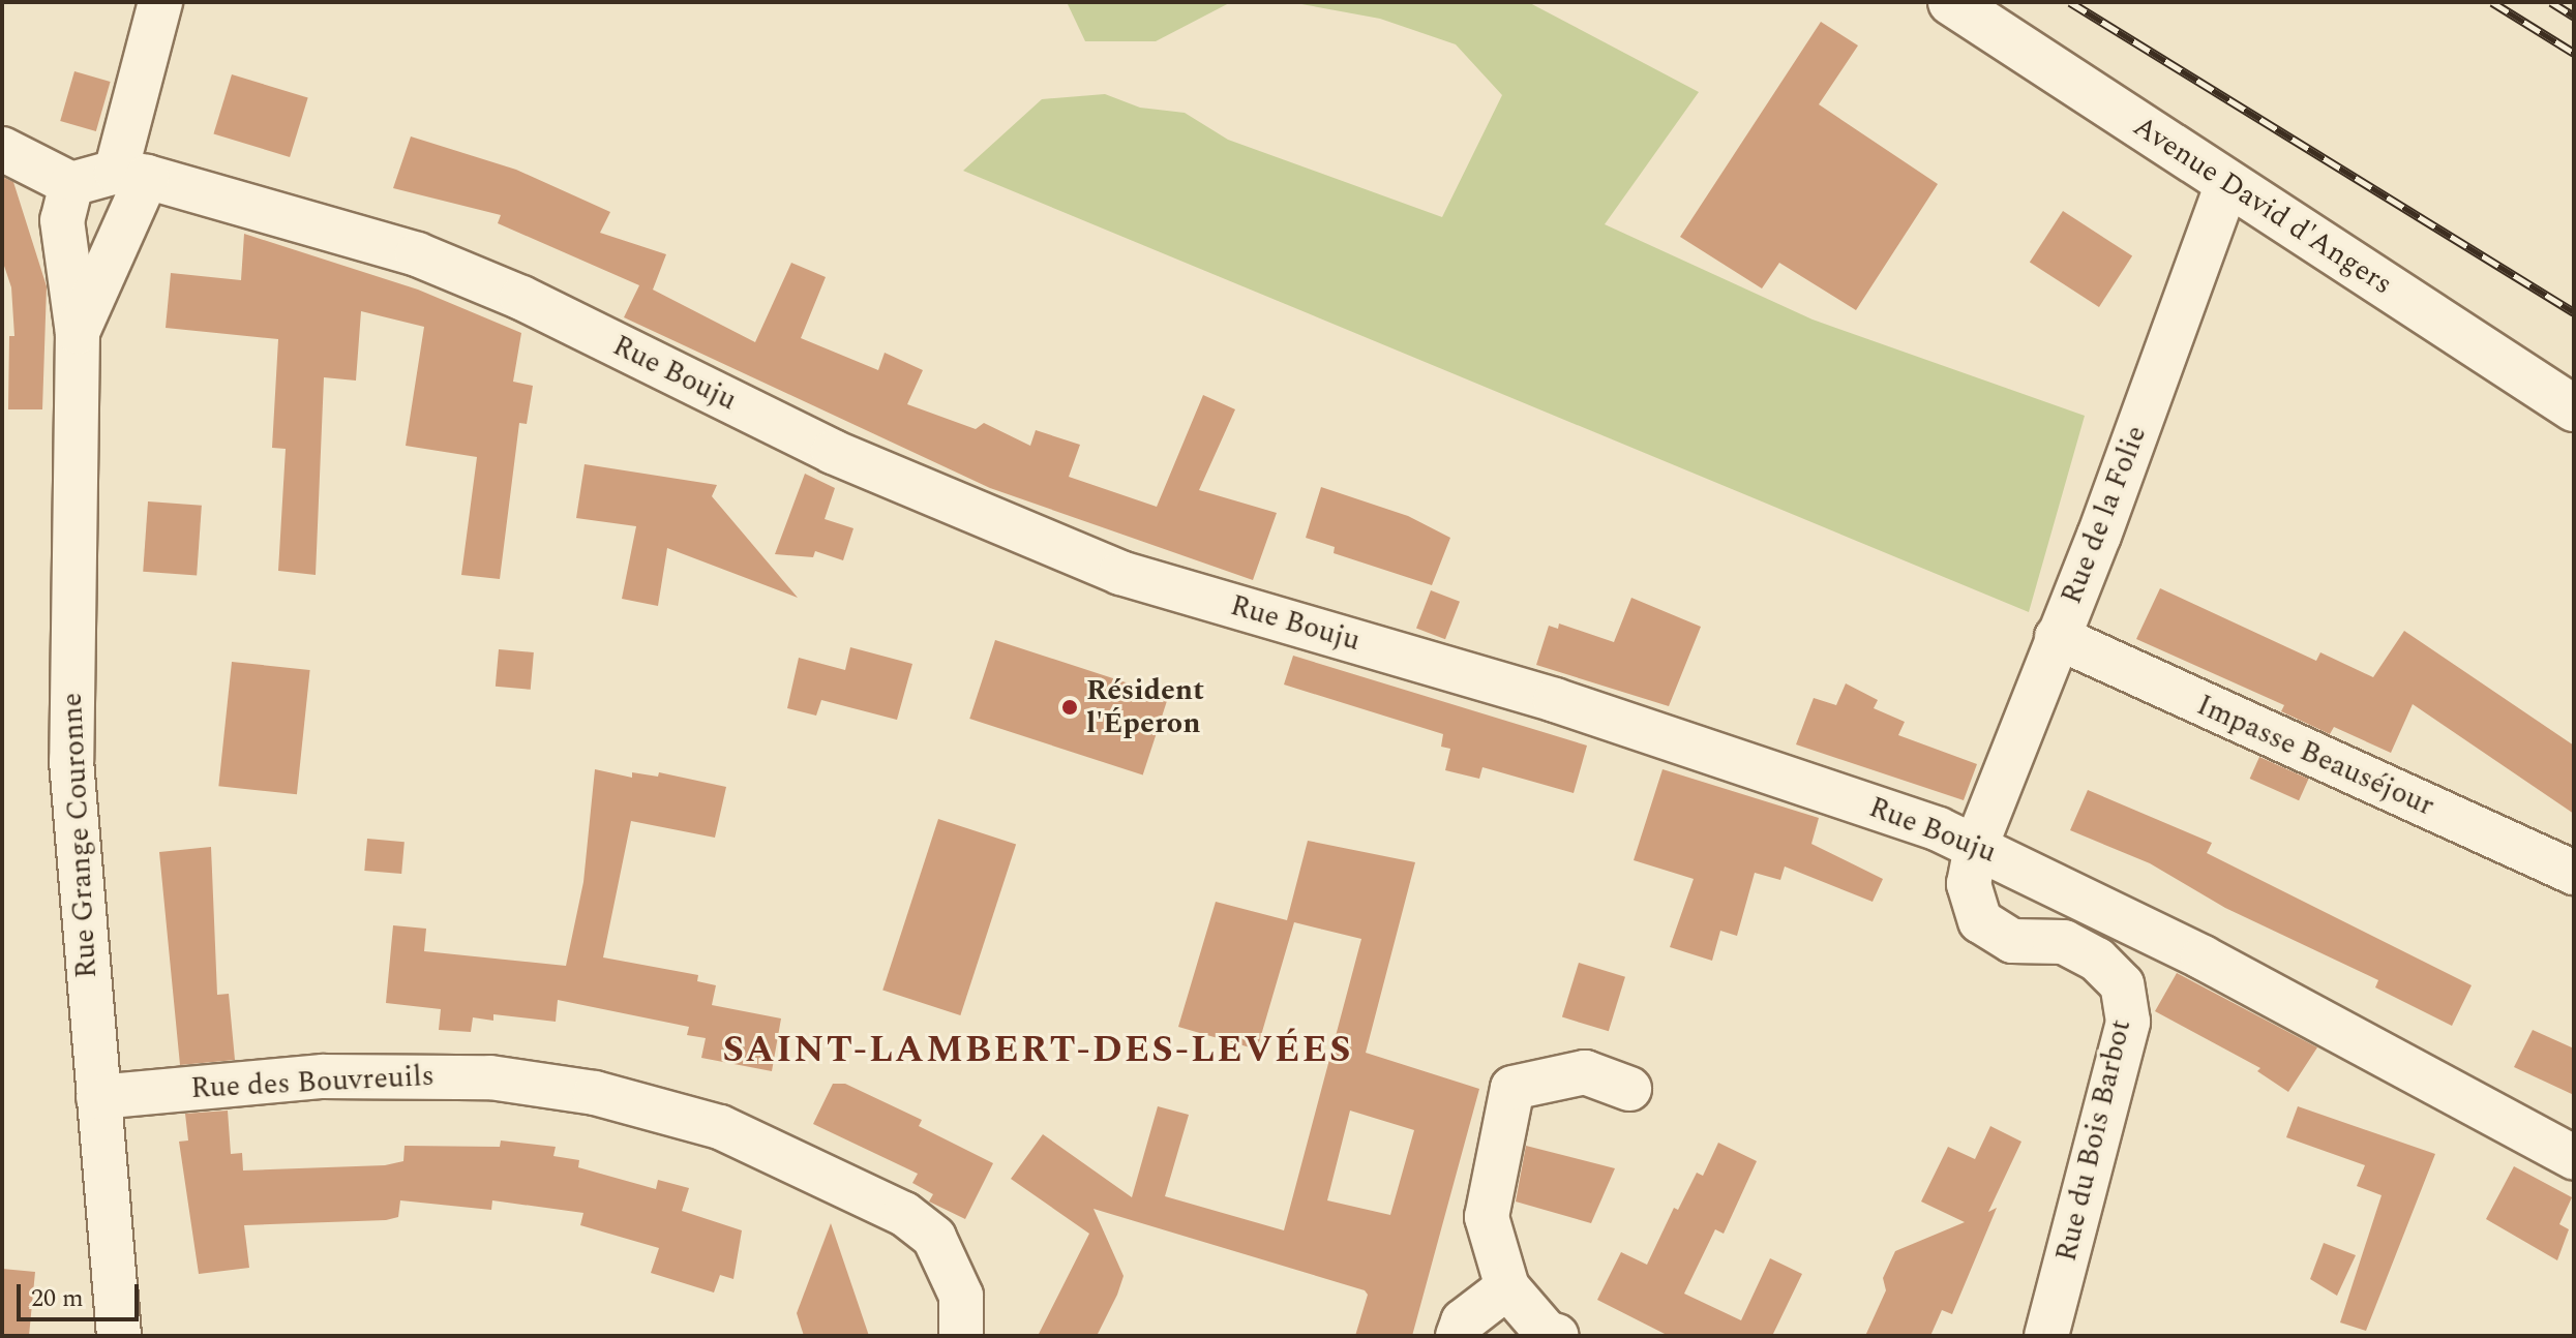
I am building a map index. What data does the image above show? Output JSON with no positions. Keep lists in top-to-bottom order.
{
  "streets": {
    "street": [
      "Avenue David d'Angers",
      "Rue Bouju",
      "Rue de la Folie",
      "Impasse Beauséjour",
      "Rue Grange Couronne",
      "Rue des Bouvreuils",
      "Rue du Bois Barbot"
    ]
  },
  "crossings": [
    ["Avenue David d'Angers", "Rue de la Folie"],
    ["Rue Bouju", "Rue de la Folie"],
    ["Rue Bouju", "Rue Grange Couronne"],
    ["Rue Bouju", "Rue du Bois Barbot"],
    ["Rue de la Folie", "Impasse Beauséjour"],
    ["Rue de la Folie", "Rue du Bois Barbot"],
    ["Rue Grange Couronne", "Rue des Bouvreuils"]
  ],
  "districts": ["SAINT-LAMBERT-DES-LEVÉES"],
  "places": ["Résident l'Éperon"],
  "scale_bar": "20 m"
}
